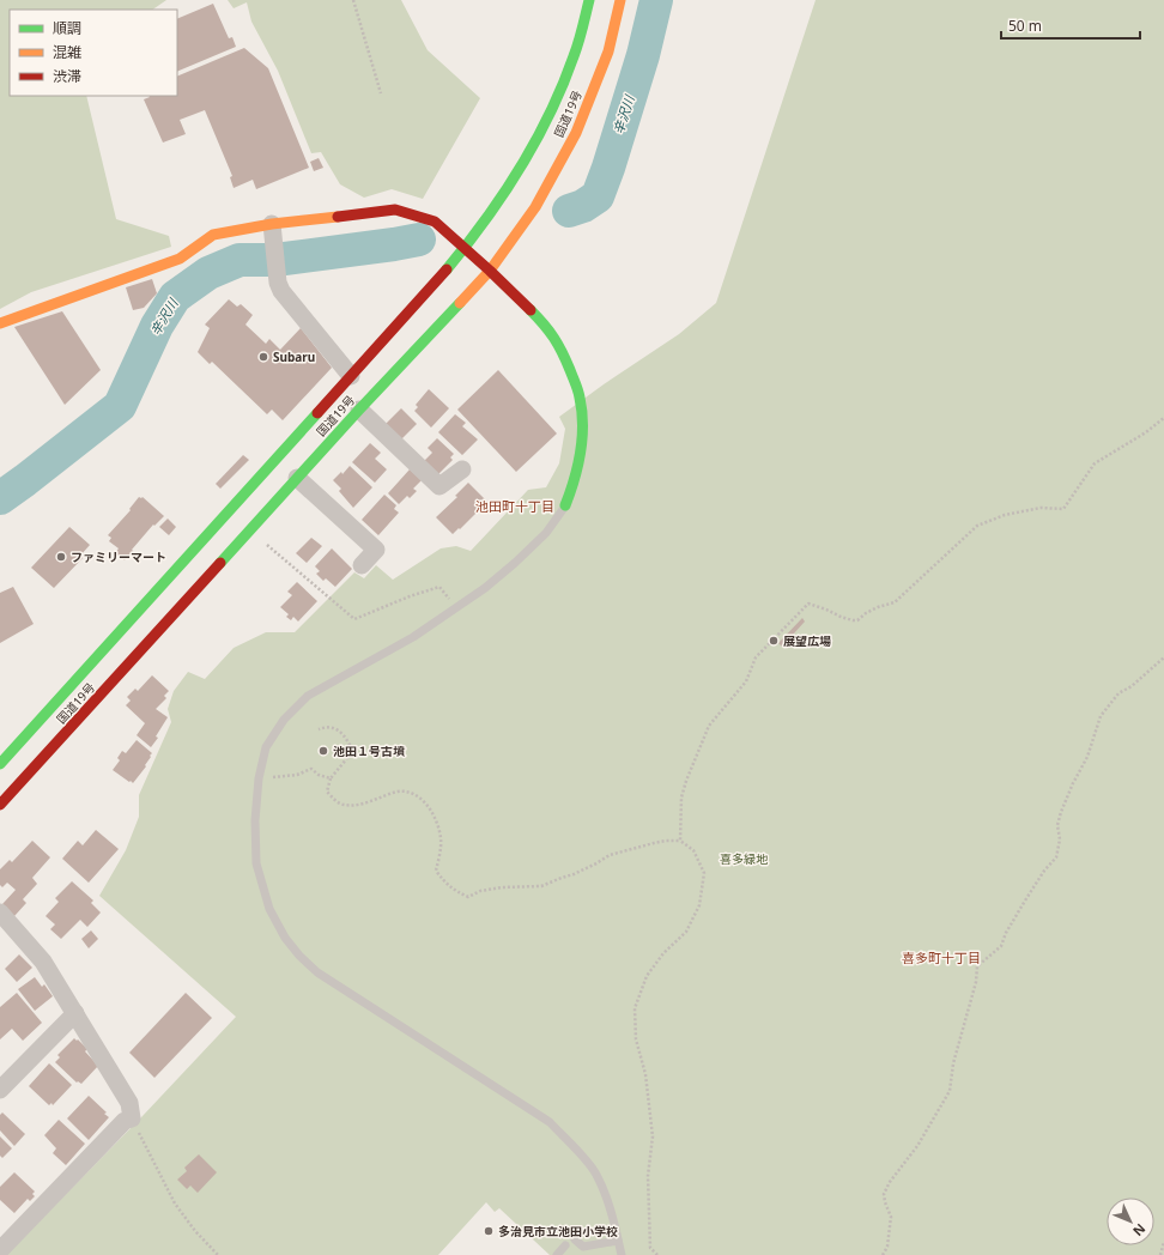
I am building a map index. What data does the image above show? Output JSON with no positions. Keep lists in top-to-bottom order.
{
  "streets": {
    "main road": ["国道19号"]
  },
  "districts": ["池田町十丁目", "喜多町十丁目"],
  "water": ["辛沢川"],
  "parks": ["喜多緑地"],
  "places": [
    "Subaru",
    "ファミリーマート",
    "展望広場",
    "池田１号古墳",
    "多治見市立池田小学校"
  ],
  "legend": ["順調", "混雑", "渋滞"],
  "scale_bar": "50 m",
  "north": "bottom right"
}
